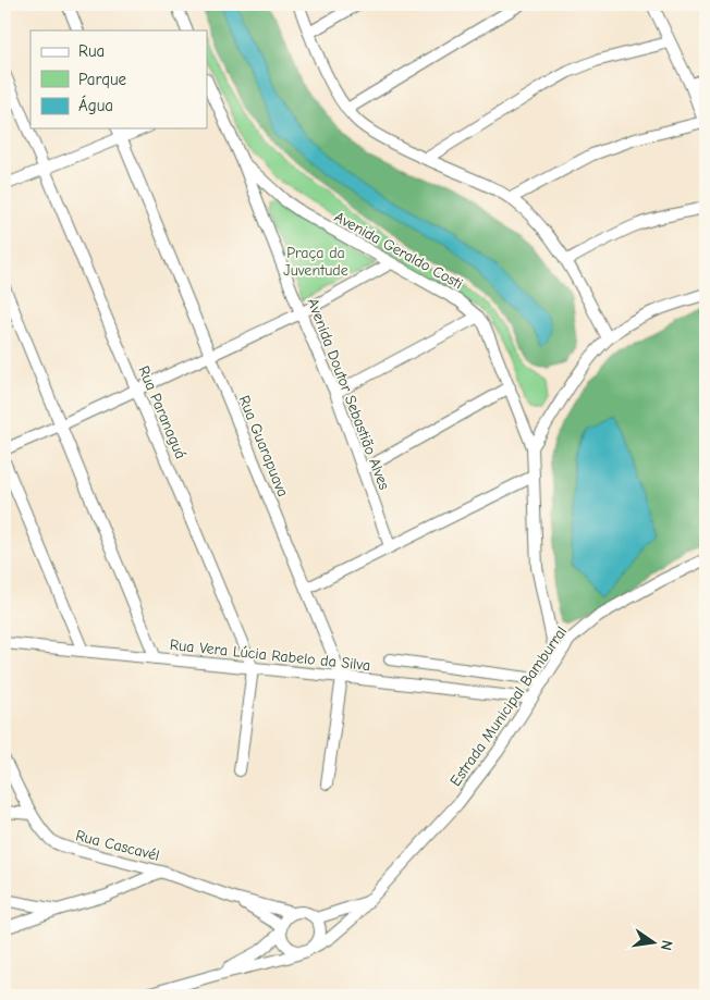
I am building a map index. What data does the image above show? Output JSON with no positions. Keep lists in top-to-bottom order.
{
  "streets": {
    "street": [
      "Avenida Geraldo Costi",
      "Avenida Doutor Sebastião Alves",
      "Rua Paranaguá",
      "Rua Guarapuava",
      "Rua Vera Lúcia Rabelo da Silva",
      "Estrada Municipal Bamburral",
      "Rua Cascavél"
    ]
  },
  "crossings": [
    ["Avenida Geraldo Costi", "Avenida Doutor Sebastião Alves"],
    ["Rua Paranaguá", "Rua Vera Lúcia Rabelo da Silva"],
    ["Rua Guarapuava", "Rua Vera Lúcia Rabelo da Silva"],
    ["Rua Vera Lúcia Rabelo da Silva", "Estrada Municipal Bamburral"],
    ["Estrada Municipal Bamburral", "Rua Cascavél"]
  ],
  "parks": ["Praça da Juventude"],
  "legend": ["Rua", "Parque", "Água"],
  "north": "right"
}
